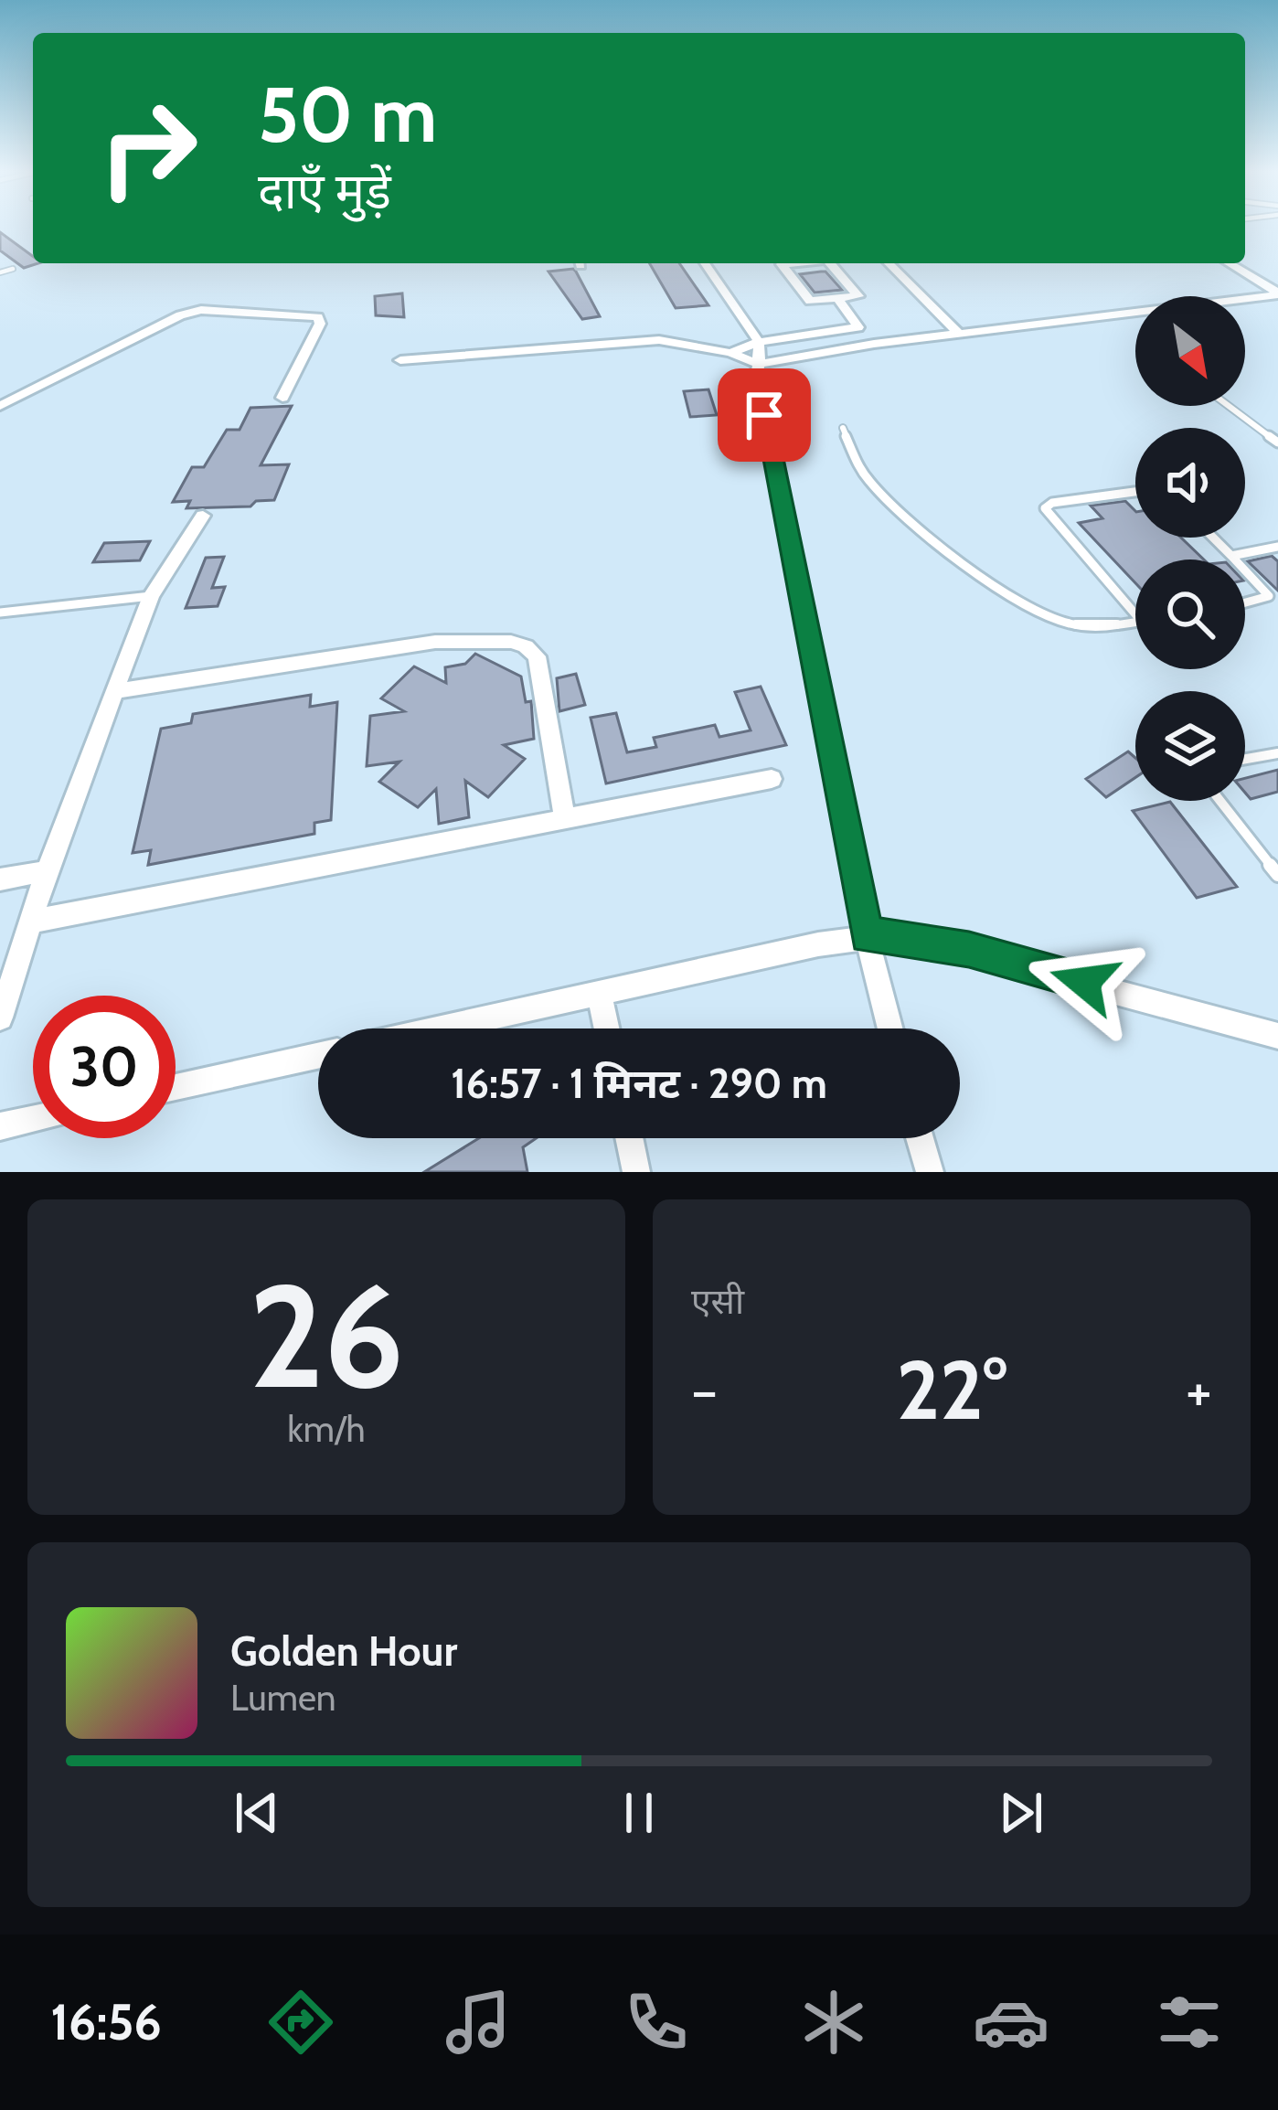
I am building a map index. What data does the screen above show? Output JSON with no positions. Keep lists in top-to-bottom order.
{
  "north": "bottom right",
  "page": {
    "turn": ["50 m", "दाएँ मुड़ें"],
    "limit": "30",
    "trip": "16:57 · 1 मिनट · 290 m",
    "tile": [
      ["26", "km/h"],
      "एसी"
    ],
    "heat": ["−", "22°", "+"],
    "song": ["Golden Hour", "Lumen"],
    "tabs": "16:56"
  }
}
